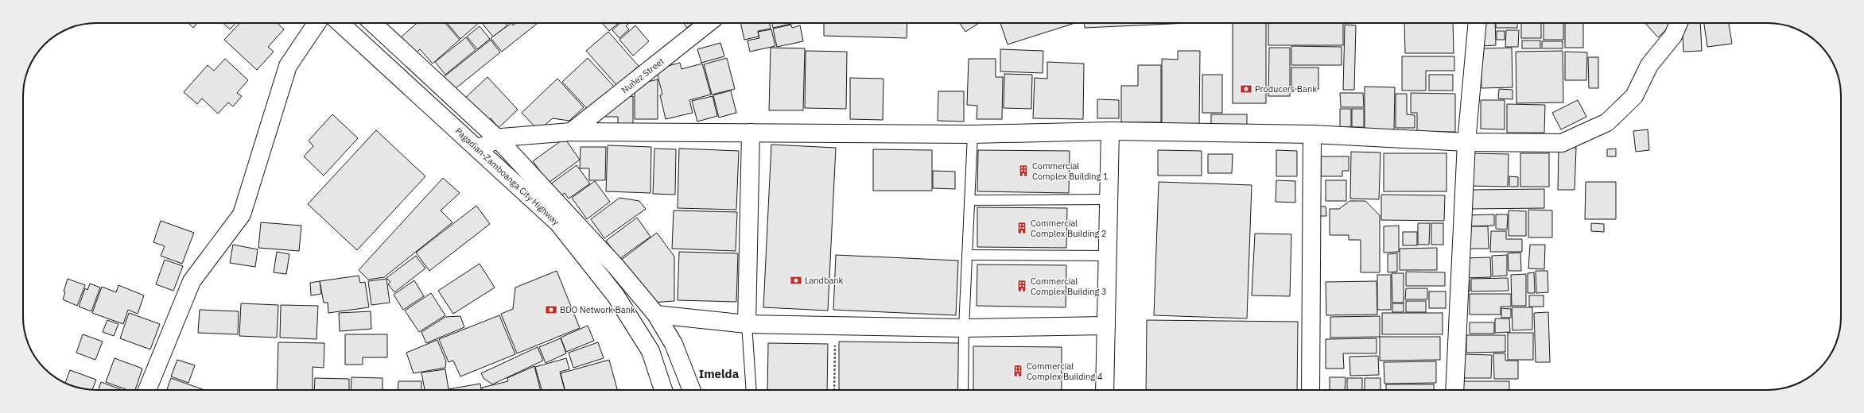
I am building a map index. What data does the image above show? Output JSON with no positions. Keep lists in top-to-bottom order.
{
  "streets": {
    "main road": ["Nuñez Street", "Pagadian-Zamboanga City Highway"]
  },
  "districts": ["Imelda"],
  "places": {
    "bank": ["Producers Bank", "Landbank", "BDO Network Bank"],
    "building": [
      "Commercial Complex Building 1",
      "Commercial Complex Building 2",
      "Commercial Complex Building 3",
      "Commercial Complex Building 4"
    ]
  }
}
